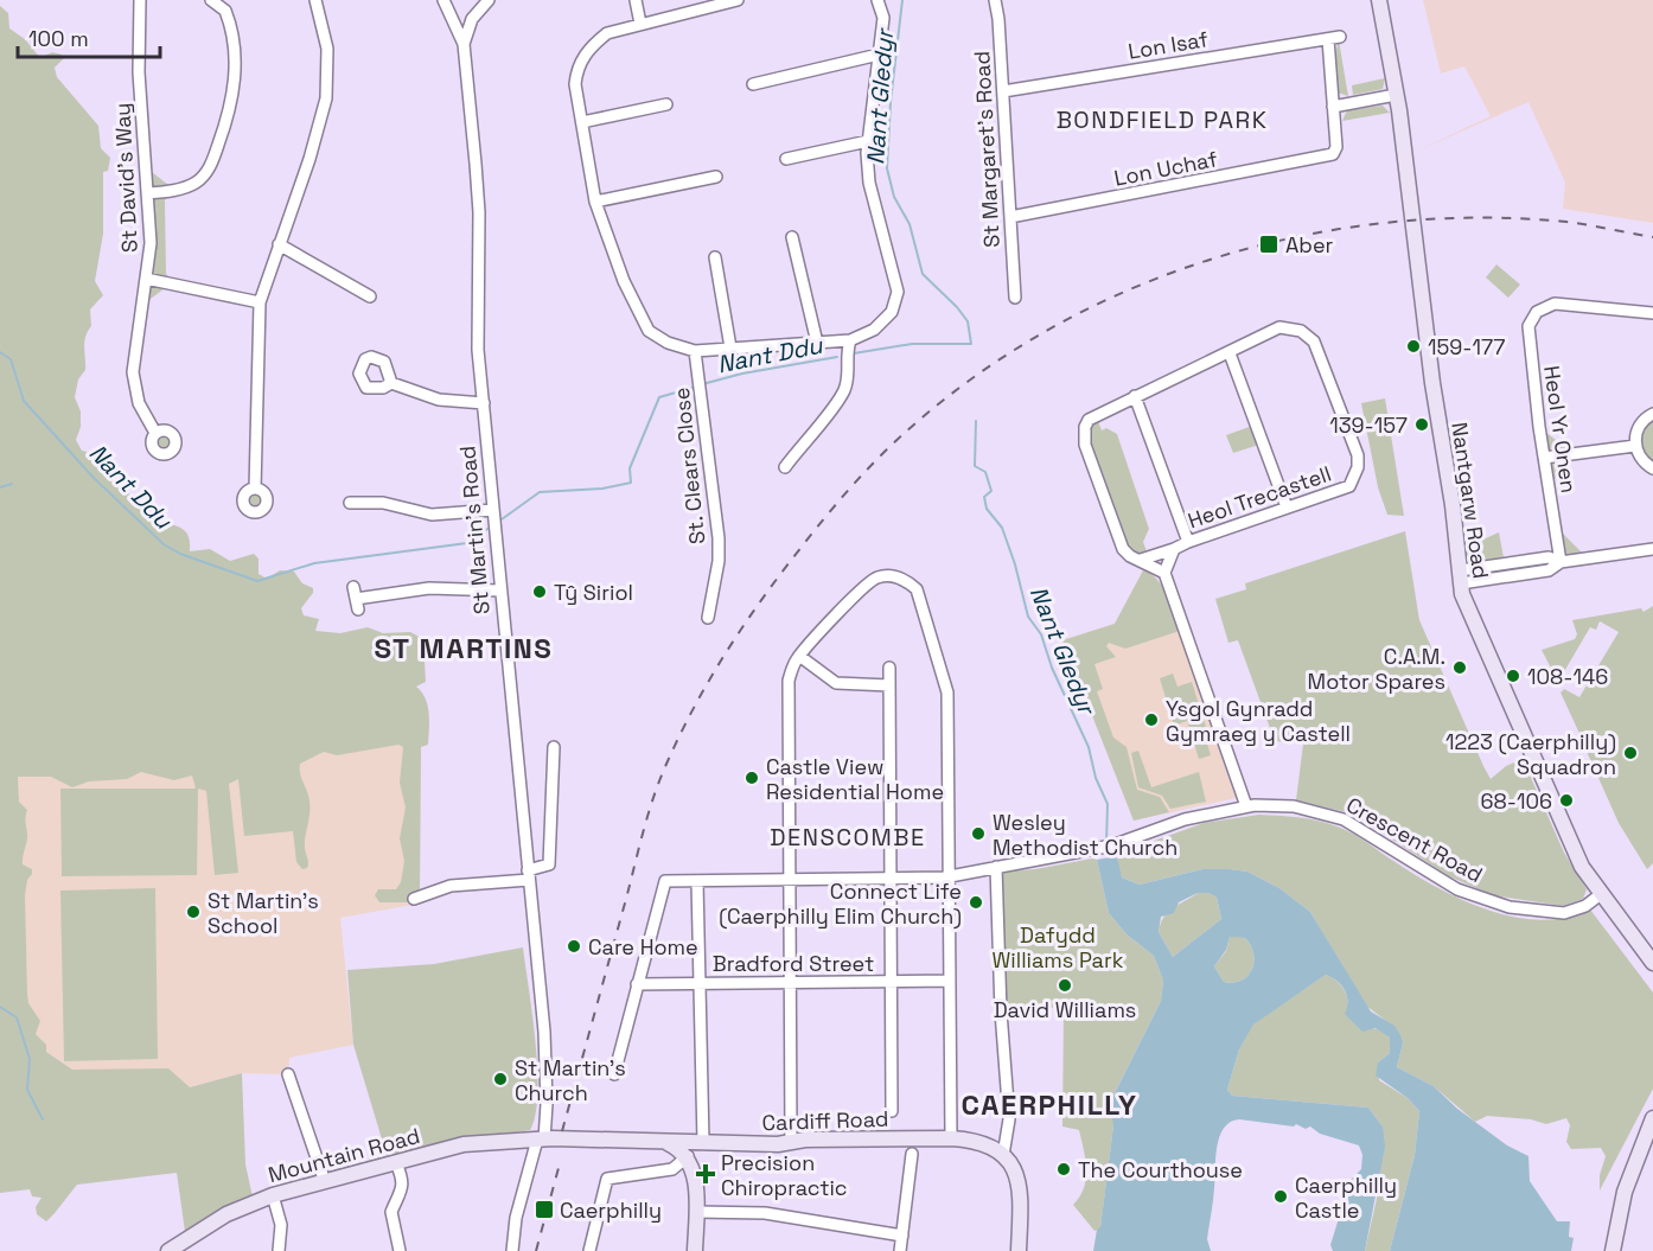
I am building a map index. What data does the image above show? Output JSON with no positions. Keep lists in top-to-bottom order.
{
  "streets": {
    "main road": ["Nantgarw Road", "Cardiff Road", "Mountain Road"],
    "street": [
      "Lon Isaf",
      "St Margaret's Road",
      "Lon Uchaf",
      "St David's Way",
      "Heol Yr Onen",
      "St. Clears Close",
      "Heol Trecastell",
      "St Martin's Road",
      "Crescent Road",
      "Bradford Street"
    ]
  },
  "crossings": [
    ["Lon Isaf", "St Margaret's Road"],
    ["St Margaret's Road", "Lon Uchaf"],
    ["Nantgarw Road", "Crescent Road"],
    ["St Martin's Road", "Cardiff Road"],
    ["St Martin's Road", "Mountain Road"],
    ["Crescent Road", "Bradford Street"],
    ["Cardiff Road", "Mountain Road"]
  ],
  "districts": [
    "BONDFIELD PARK",
    "ST MARTINS",
    "DENSCOMBE",
    "CAERPHILLY"
  ],
  "water": ["Nant Gledyr", "Nant Ddu"],
  "parks": ["Dafydd Williams Park"],
  "places": {
    "transit": ["Aber", "Caerphilly"],
    "other": [
      "159-177",
      "139-157",
      "Tŷ Siriol",
      "C.A.M. Motor Spares",
      "108-146",
      "Ysgol Gynradd Gymraeg y Castell",
      "1223 (Caerphilly) Squadron",
      "Castle View Residential Home",
      "68-106",
      "Wesley Methodist Church",
      "Connect Life (Caerphilly Elim Church)",
      "St Martin's School",
      "Care Home",
      "David Williams",
      "St Martin's Church",
      "The Courthouse",
      "Caerphilly Castle"
    ],
    "health": ["Precision Chiropractic"]
  },
  "scale_bar": "100 m"
}
